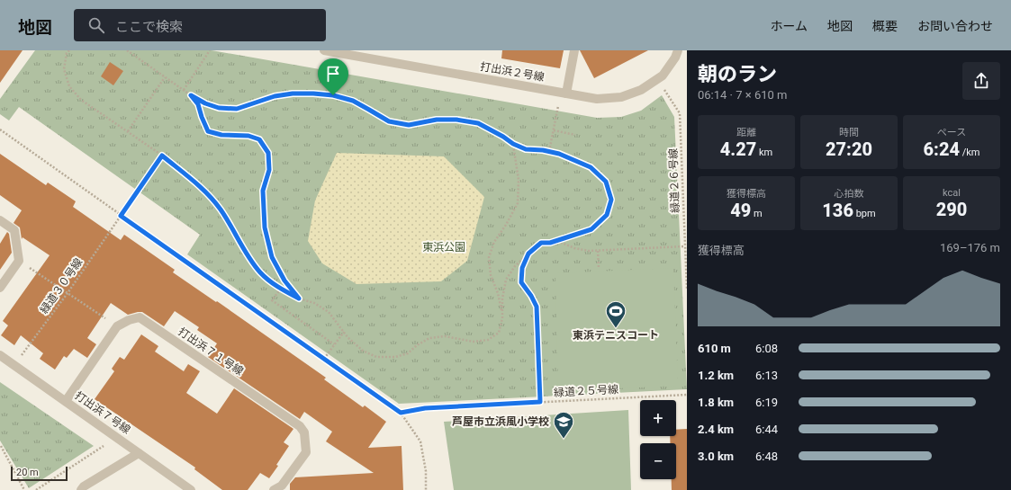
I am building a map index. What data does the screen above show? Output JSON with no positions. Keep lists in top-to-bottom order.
{
  "streets": {
    "street": ["打出浜２号線", "打出浜７１号線", "打出浜７号線"],
    "path": ["緑道２６号線", "緑道３０号線", "緑道２５号線"]
  },
  "crossings": [
    ["打出浜２号線", "緑道２６号線"],
    ["緑道３０号線", "打出浜７号線"]
  ],
  "parks": ["東浜公園"],
  "places": {
    "sports": ["東浜テニスコート"],
    "school or university": ["芦屋市立浜風小学校"]
  },
  "scale_bar": "20 m",
  "page": {
    "header": "地図",
    "search": "ここで検索",
    "nav": [
      "ホーム",
      "地図",
      "概要",
      "お問い合わせ"
    ],
    "heading": ["朝のラン", "06:14 · 7 × 610 m"],
    "stats": [
      ["距離", "4.27 km"],
      ["時間", "27:20"],
      ["ペース", "6:24 /km"],
      ["獲得標高", "49 m"],
      ["心拍数", "136 bpm"],
      ["kcal", "290"]
    ],
    "chart": ["獲得標高", "169–176 m"],
    "list": [
      {
        "name": "610 m",
        "note": "6:08"
      },
      {
        "name": "1.2 km",
        "note": "6:13"
      },
      {
        "name": "1.8 km",
        "note": "6:19"
      },
      {
        "name": "2.4 km",
        "note": "6:44"
      },
      {
        "name": "3.0 km",
        "note": "6:48"
      }
    ],
    "map_buttons": ["+", "−"],
    "scale": "20 m"
  }
}
